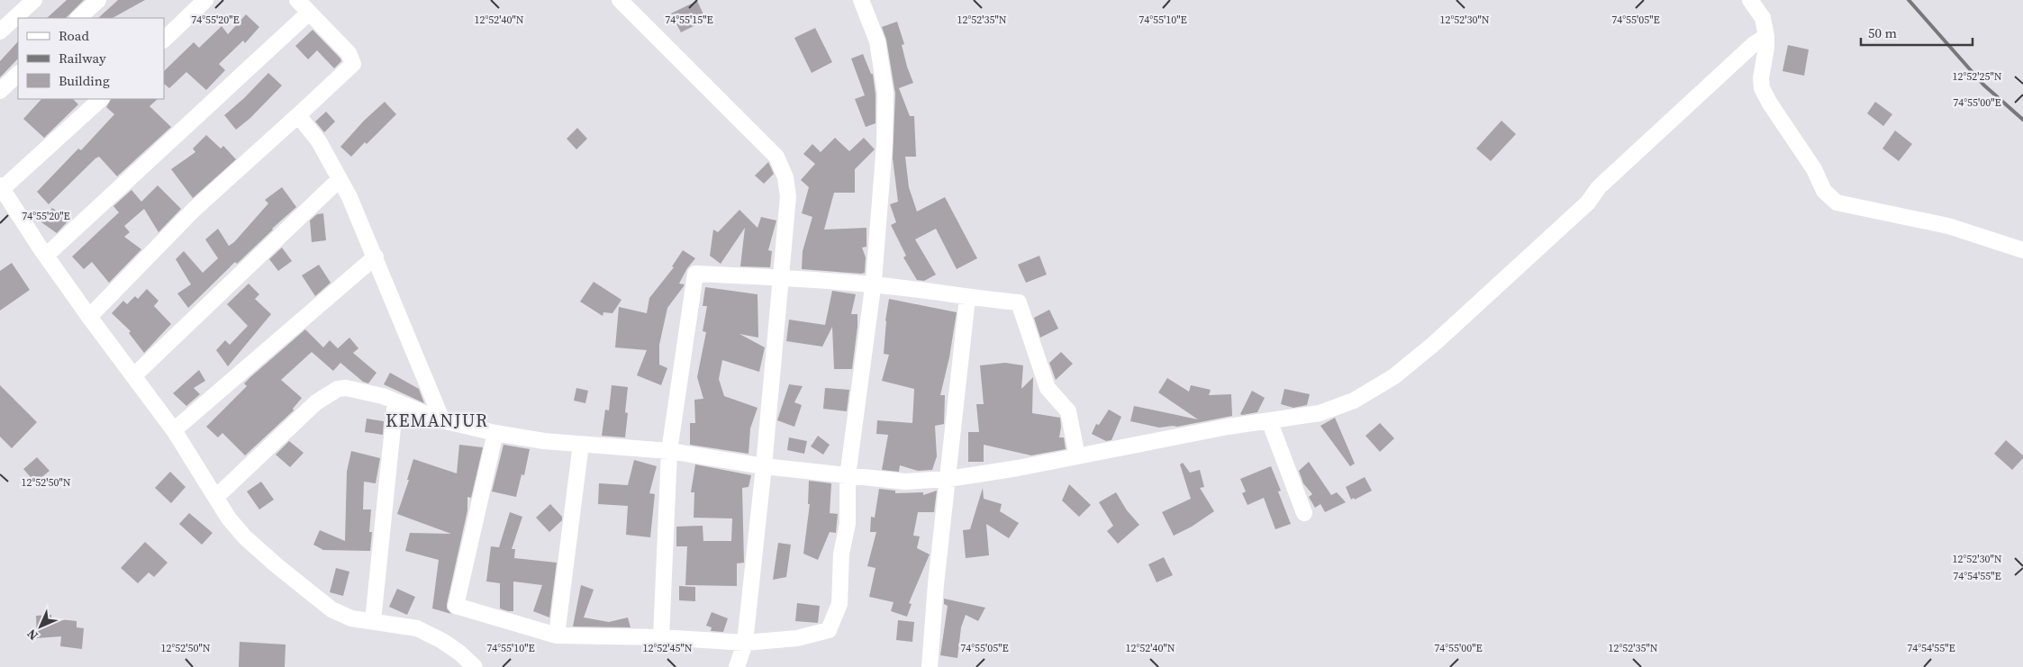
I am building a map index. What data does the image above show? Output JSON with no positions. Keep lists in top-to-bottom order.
{
  "districts": ["KEMANJUR"],
  "legend": ["Road", "Railway", "Building"],
  "scale_bar": "50 m",
  "north": "bottom left",
  "coordinates": [
    "74°55'20\"E",
    "12°52'40\"N",
    "12°52'35\"N",
    "74°55'10\"E",
    "12°52'30\"N",
    "74°55'05\"E",
    "74°55'15\"E",
    "12°52'25\"N",
    "74°55'00\"E",
    "12°52'50\"N",
    "74°54'55\"E",
    "12°52'45\"N"
  ]
}
